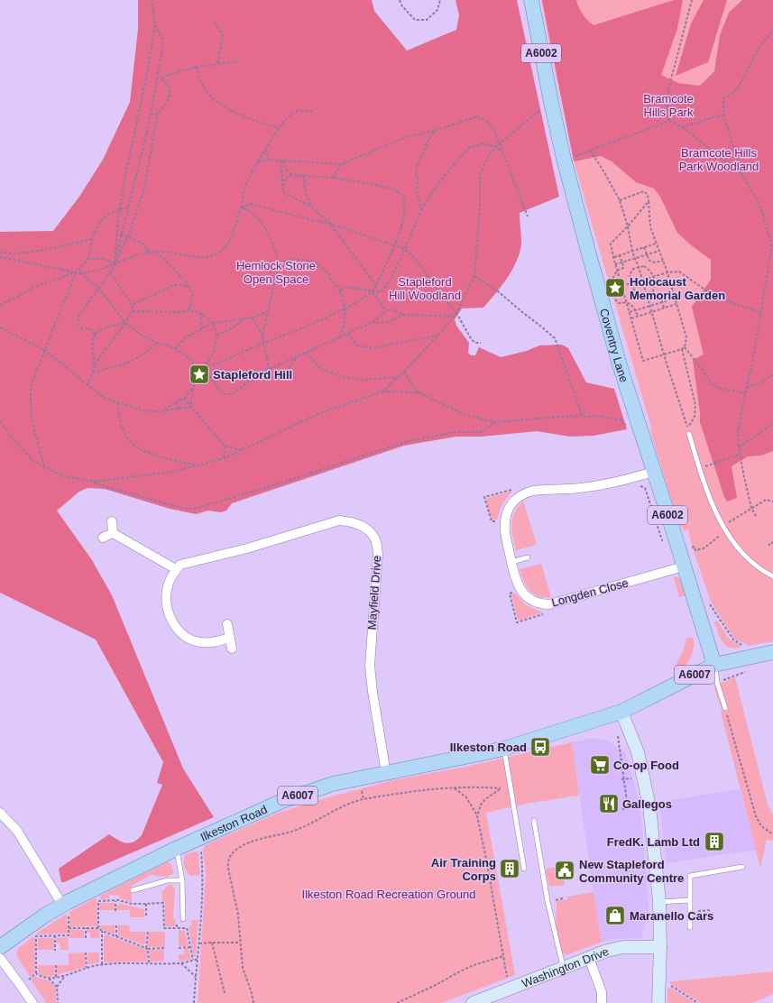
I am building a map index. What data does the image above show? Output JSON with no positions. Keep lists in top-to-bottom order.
{
  "streets": {
    "main road": [
      "A6002",
      "Coventry Lane",
      "A6007",
      "Ilkeston Road",
      "Washington Drive"
    ],
    "street": ["Mayfield Drive", "Longden Close"]
  },
  "crossings": [
    ["Coventry Lane", "Longden Close"],
    ["Coventry Lane", "Ilkeston Road"],
    ["Mayfield Drive", "Ilkeston Road"]
  ],
  "parks": [
    "Bramcote Hills Park",
    "Bramcote Hills Park Woodland",
    "Hemlock Stone Open Space",
    "Stapleford Hill Woodland",
    "Ilkeston Road Recreation Ground"
  ],
  "places": {
    "place": ["Holocaust Memorial Garden", "Stapleford Hill"],
    "bus stop": ["Ilkeston Road"],
    "supermarket": ["Co-op Food"],
    "restaurant": ["Gallegos"],
    "building": ["FredK. Lamb Ltd", "Air Training Corps"],
    "public building": ["New Stapleford Community Centre"],
    "shop": ["Maranello Cars"]
  }
}
